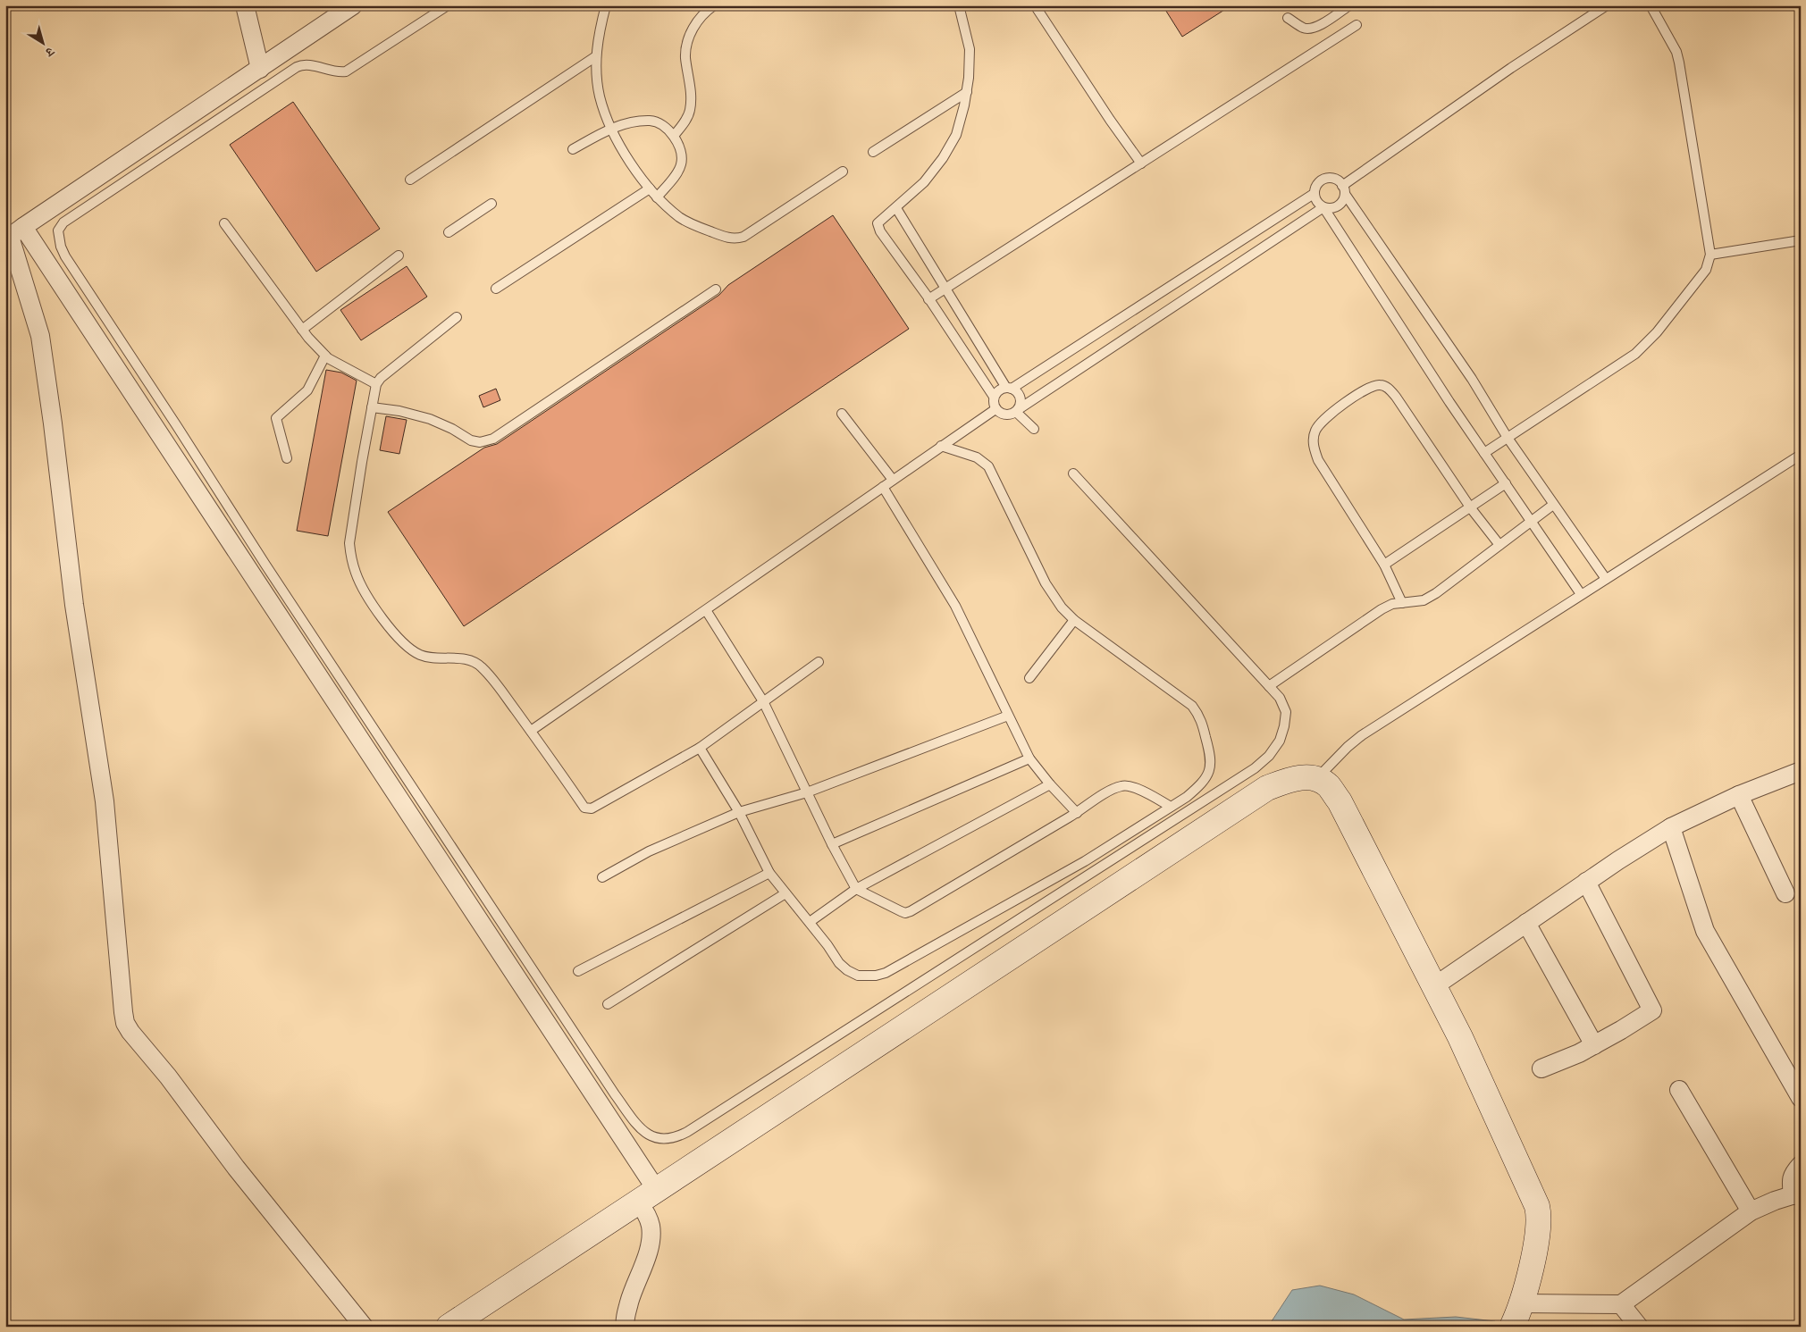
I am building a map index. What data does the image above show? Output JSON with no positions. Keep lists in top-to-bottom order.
{
  "north": "bottom right"
}
